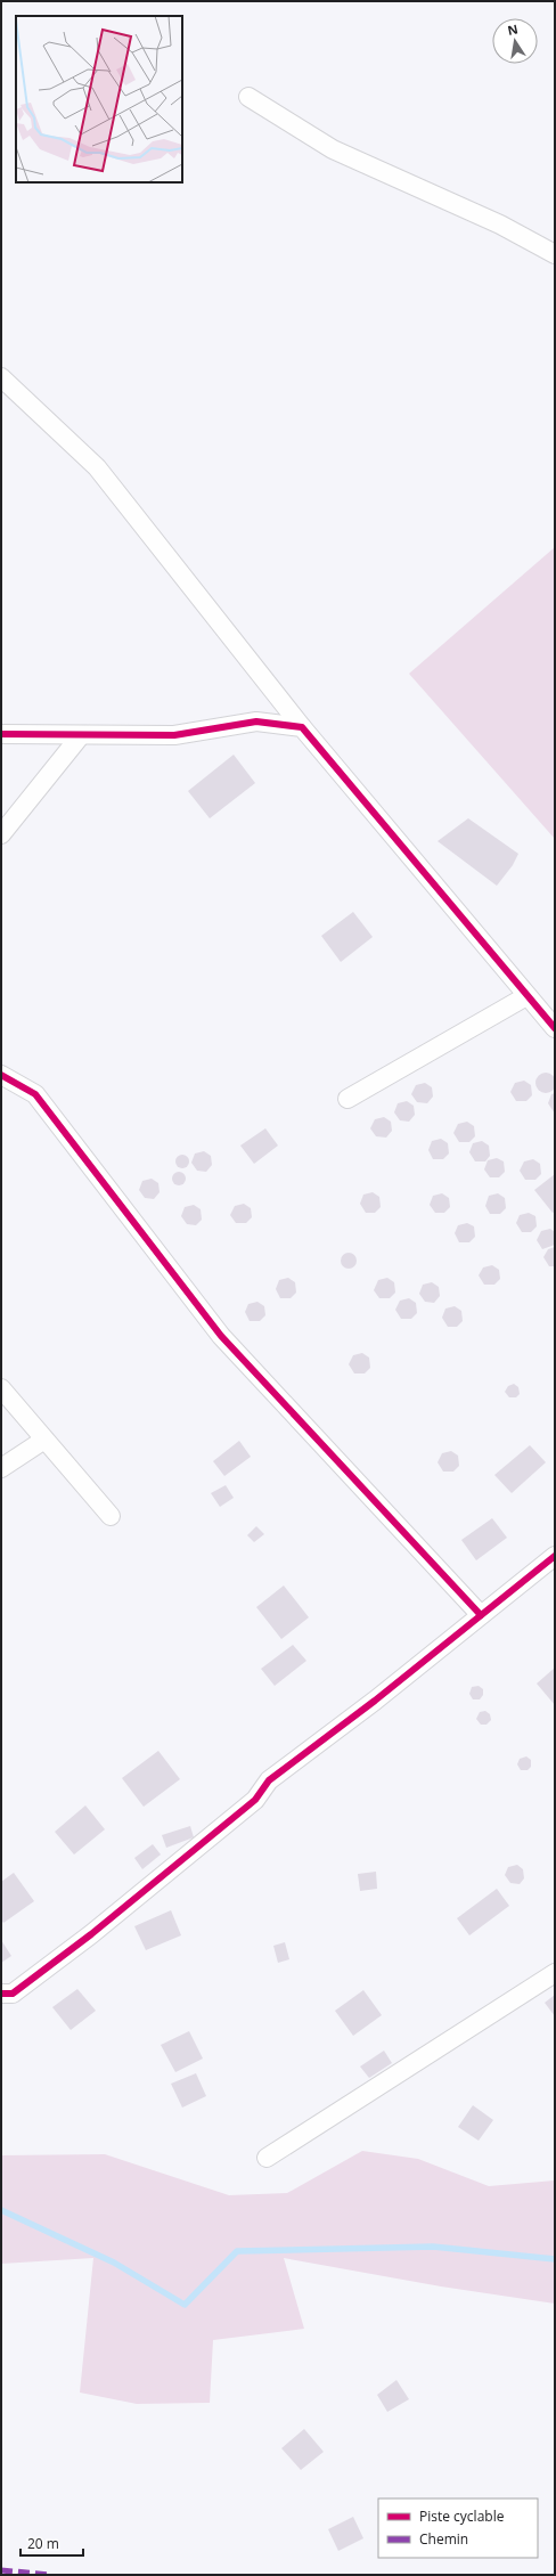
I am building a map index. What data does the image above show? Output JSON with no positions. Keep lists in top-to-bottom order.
{
  "legend": ["Piste cyclable", "Chemin"],
  "scale_bar": "20 m",
  "north": "top"
}
